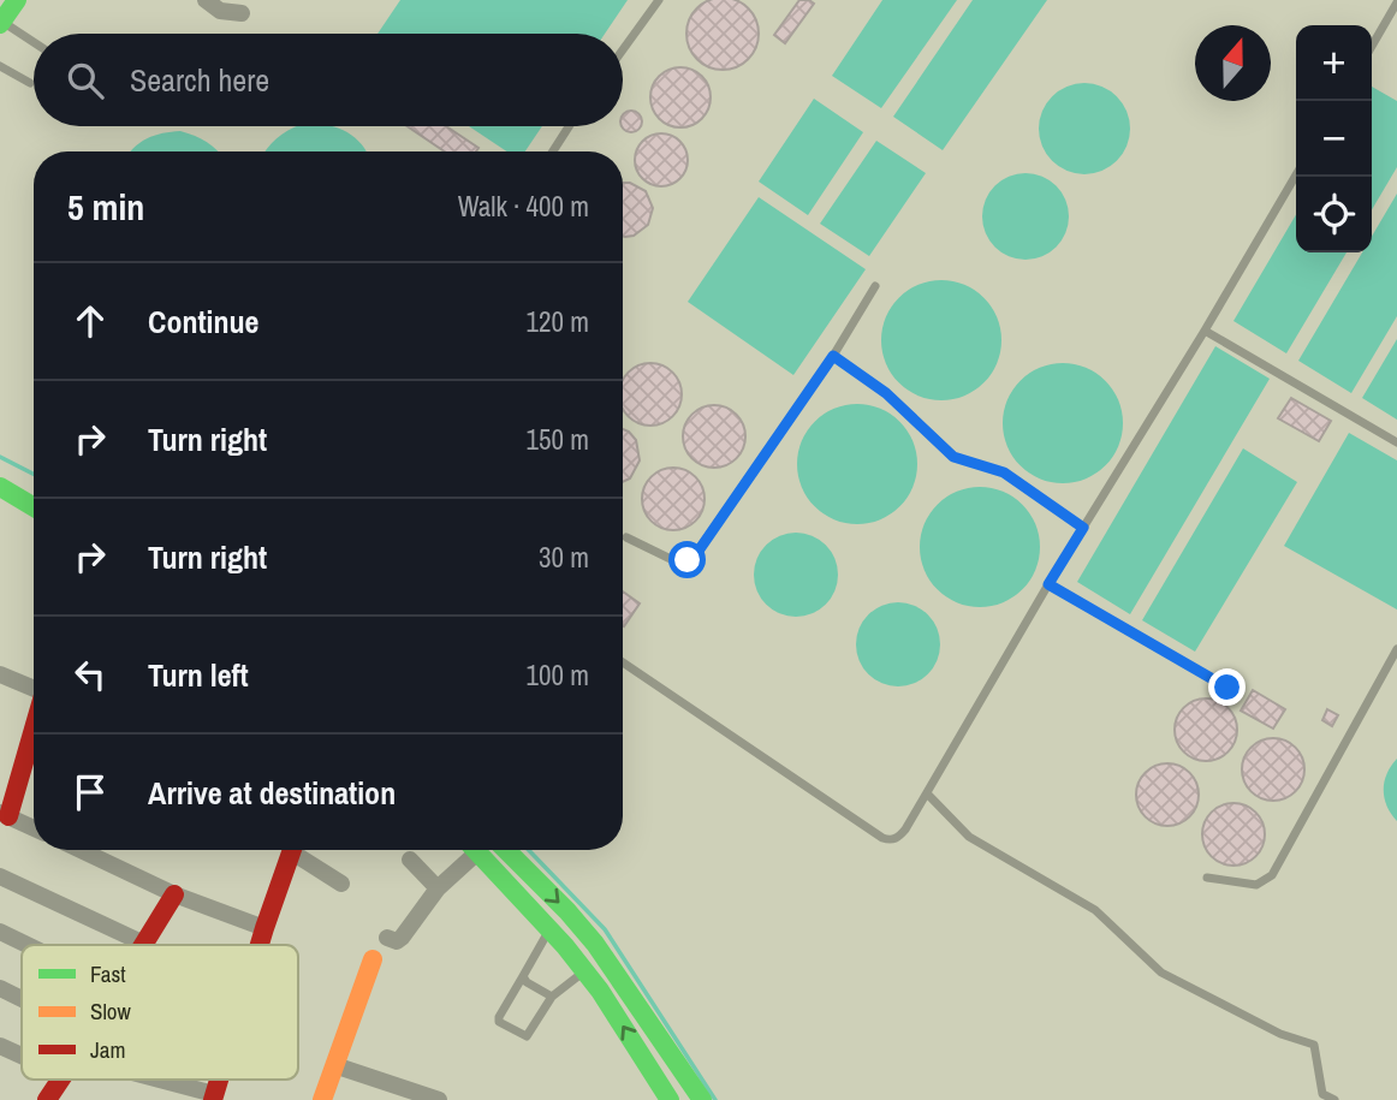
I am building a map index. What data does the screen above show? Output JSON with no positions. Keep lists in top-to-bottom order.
{
  "legend": ["Fast", "Slow", "Jam"],
  "north": "top",
  "page": {
    "map_buttons": ["+", "−"],
    "search": "Search here",
    "heading": ["5 min", "Walk · 400 m"],
    "list": [
      ["Continue", "120 m"],
      ["Turn right", "150 m"],
      ["Turn right", "30 m"],
      ["Turn left", "100 m"],
      "Arrive at destination"
    ]
  }
}
